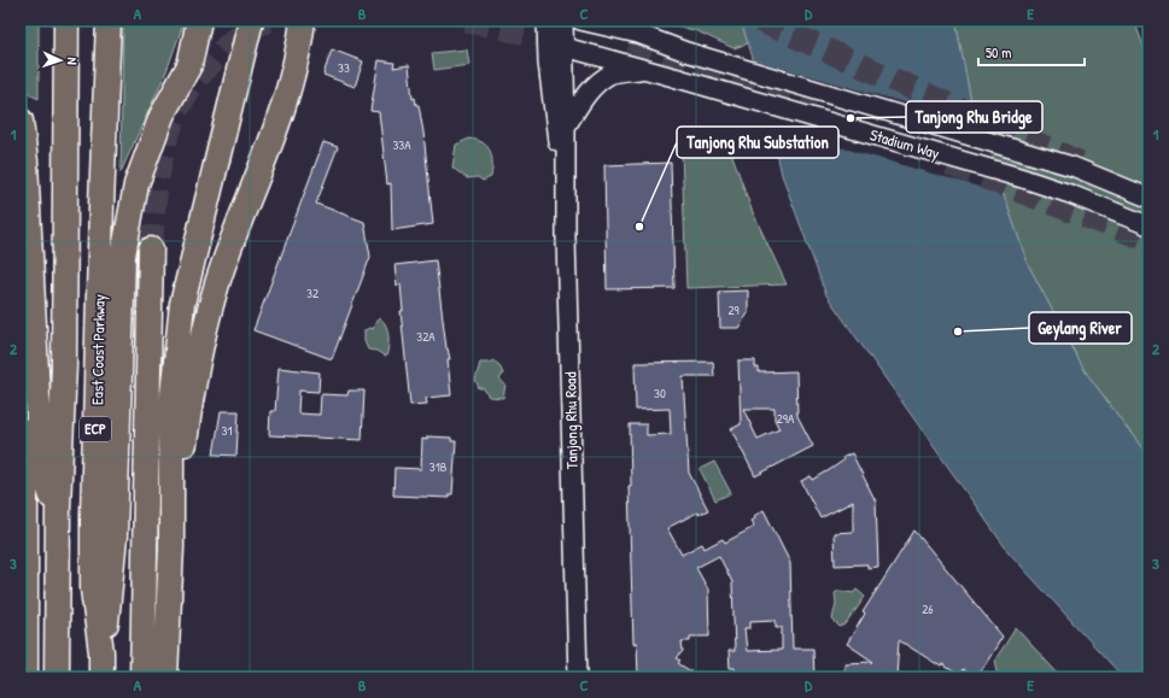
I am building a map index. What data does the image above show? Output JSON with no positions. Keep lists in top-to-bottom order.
{
  "streets": {
    "highway": ["East Coast Parkway", "ECP"],
    "street": ["Stadium Way", "Tanjong Rhu Road"]
  },
  "crossings": [
    ["Stadium Way", "Tanjong Rhu Road"]
  ],
  "places": ["Tanjong Rhu Bridge", "Tanjong Rhu Substation", "Geylang River"],
  "house_numbers": [
    "33",
    "33A",
    "32",
    "29",
    "32A",
    "30",
    "29A",
    "31",
    "31B",
    "26"
  ],
  "scale_bar": "50 m",
  "north": "right",
  "grid": {
    "columns": [
      "A",
      "B",
      "C",
      "D",
      "E"
    ],
    "rows": ["1", "2", "3"]
  }
}
